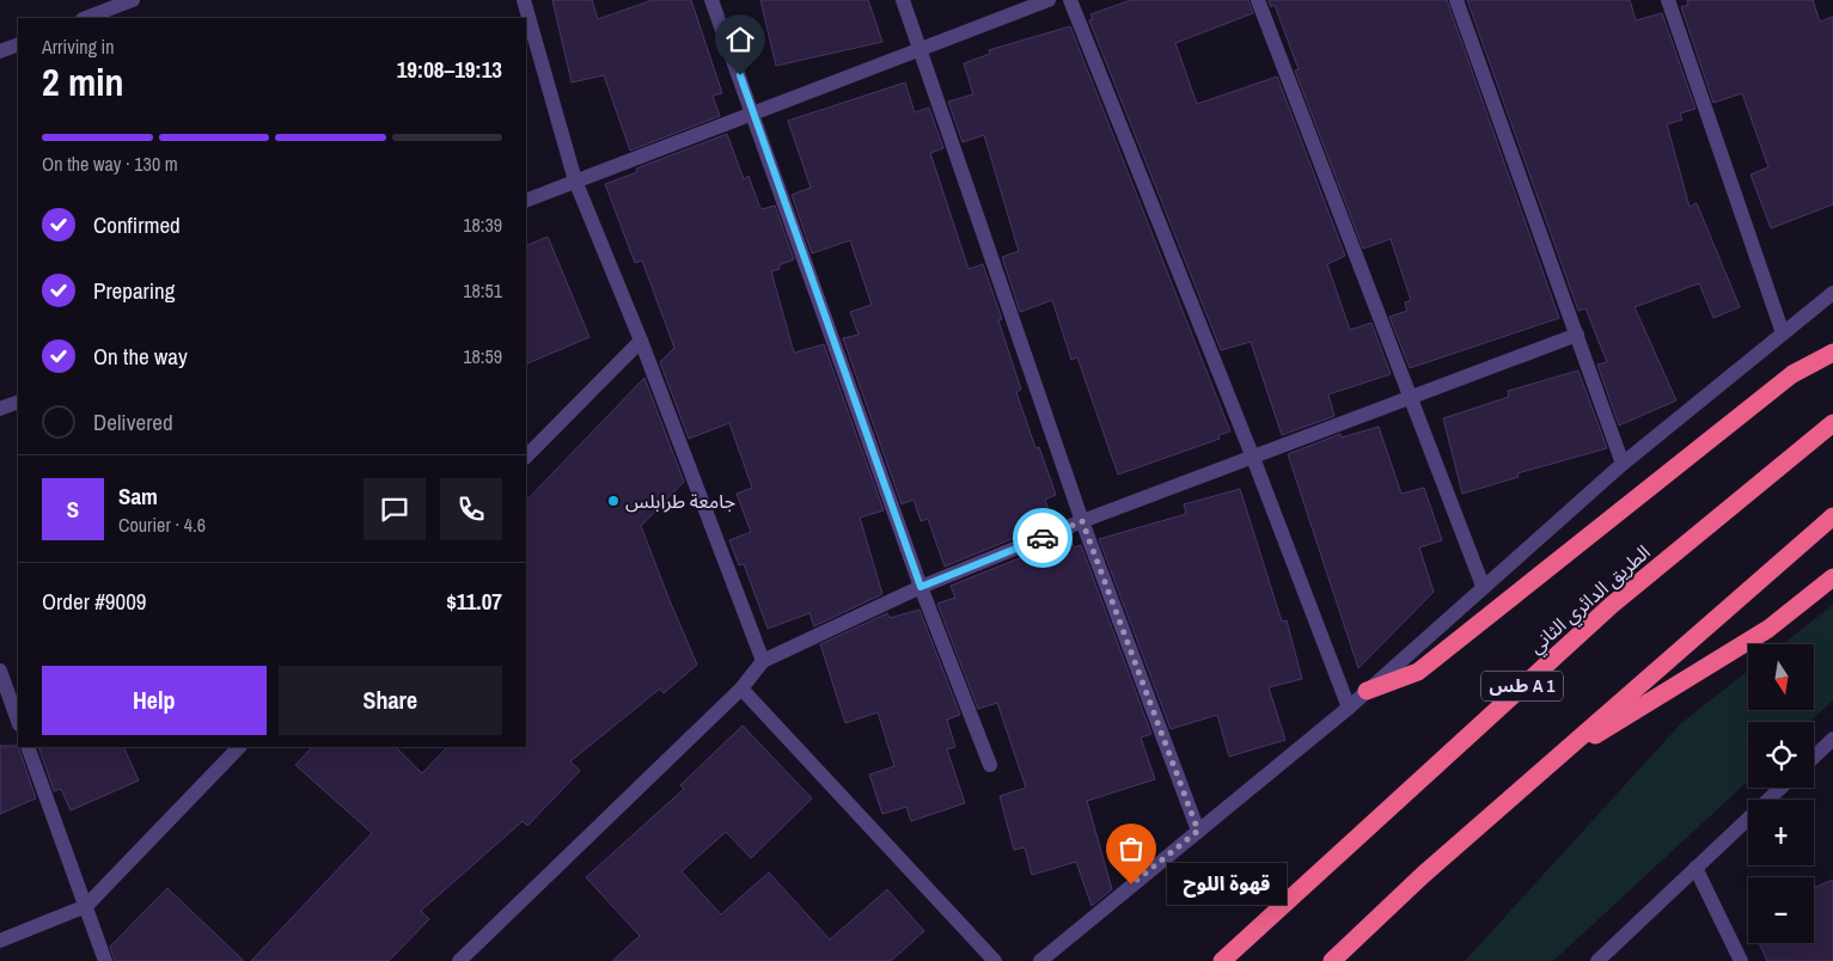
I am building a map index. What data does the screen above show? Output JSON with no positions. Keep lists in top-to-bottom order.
{
  "streets": {
    "highway": ["الطريق الدائري الثاني", "طس A 1"]
  },
  "places": ["جامعة طرابلس", "قهوة اللوح"],
  "north": "bottom",
  "page": {
    "heading": ["2 min", "Arriving in", "19:08–19:13"],
    "panel": [
      "Sam",
      "Courier · 4.6",
      "Order #9009",
      "$11.07"
    ],
    "bar": "On the way · 130 m",
    "list": [
      ["Confirmed", "18:39"],
      ["Preparing", "18:51"],
      ["On the way", "18:59"],
      "Delivered"
    ],
    "round": "S",
    "map_buttons": ["+", "−"],
    "buttons": ["Help", "Share"],
    "bubble": "قهوة اللوح"
  }
}
